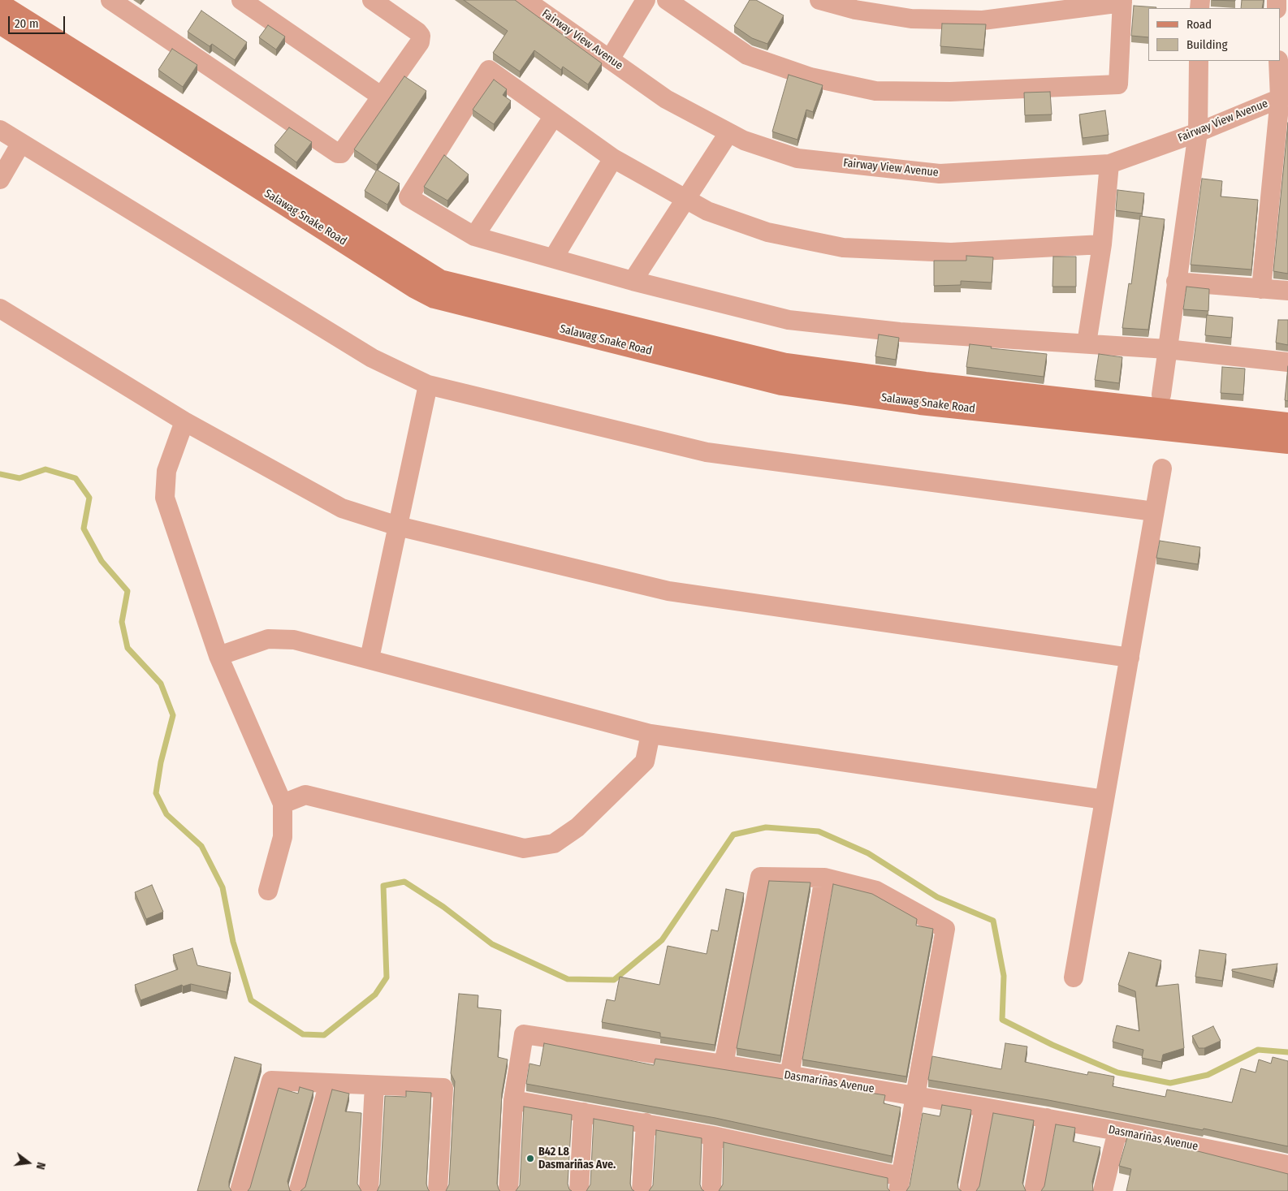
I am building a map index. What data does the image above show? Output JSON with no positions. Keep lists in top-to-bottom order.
{
  "streets": {
    "main road": ["Salawag Snake Road"],
    "street": ["Fairway View Avenue", "Dasmariñas Avenue"]
  },
  "places": ["B42 L8 Dasmariñas Ave."],
  "legend": ["Road", "Building"],
  "scale_bar": "20 m",
  "north": "right"
}
